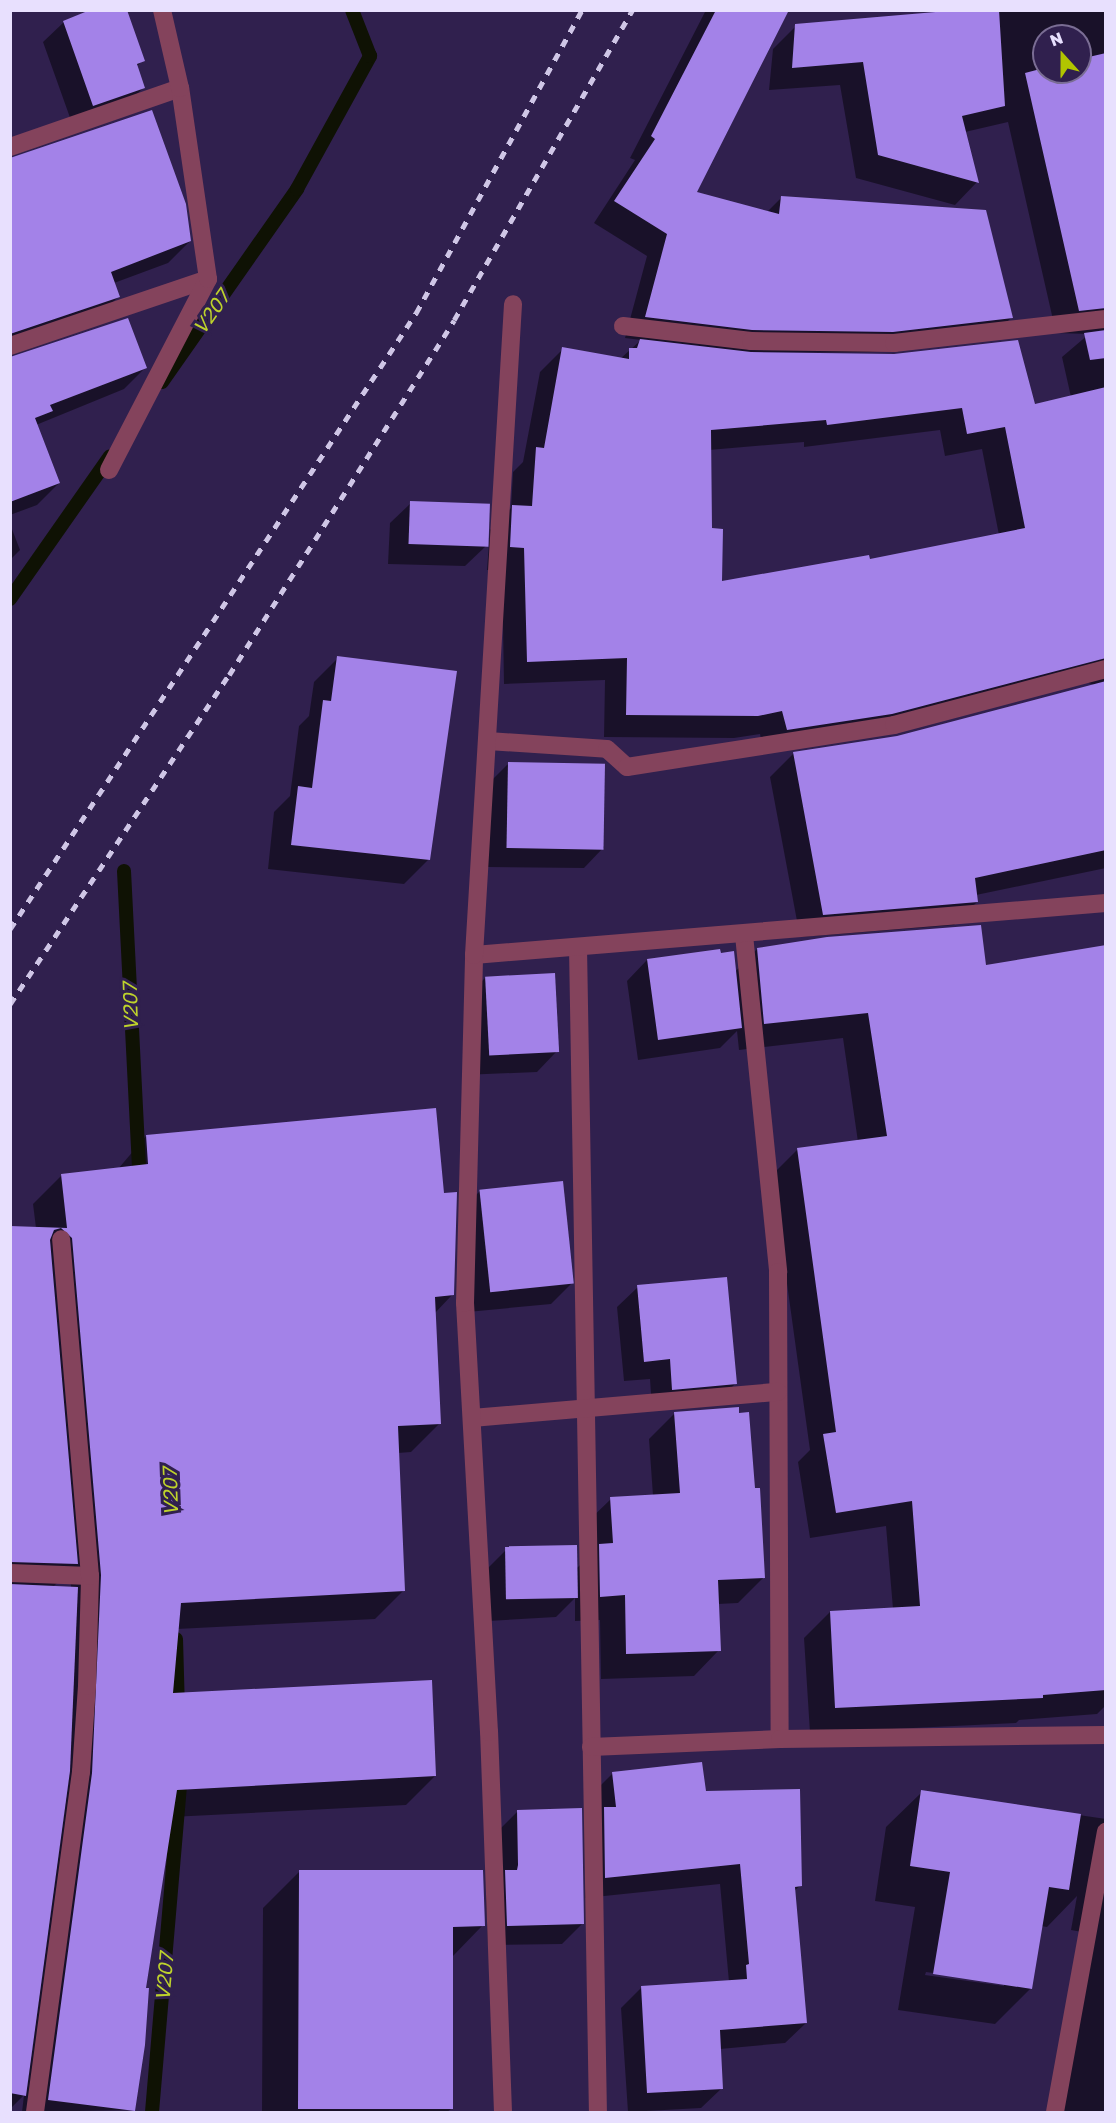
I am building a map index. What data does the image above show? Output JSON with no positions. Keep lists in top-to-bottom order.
{
  "water": ["V207"],
  "north": "top"
}
